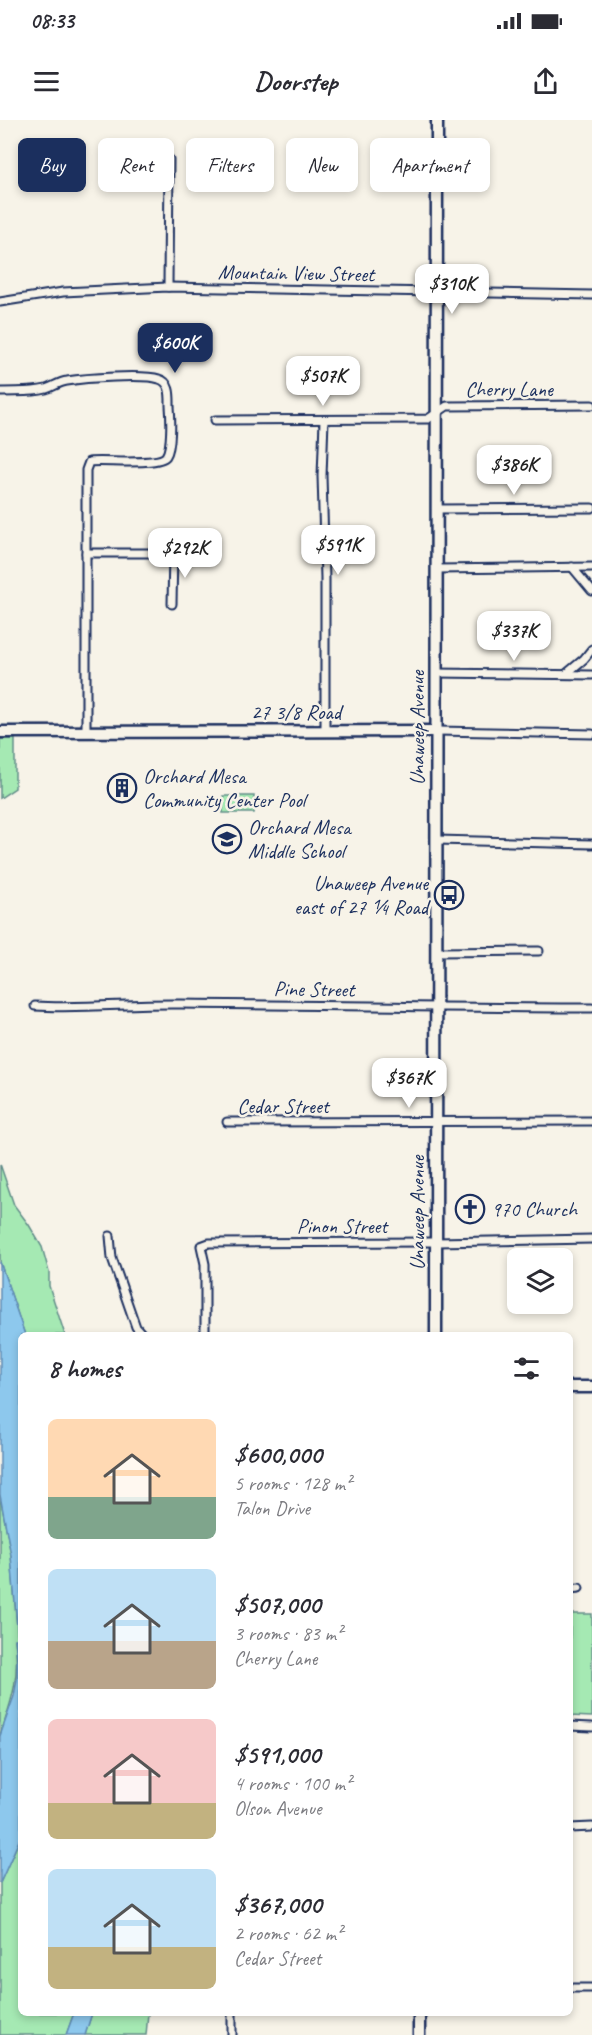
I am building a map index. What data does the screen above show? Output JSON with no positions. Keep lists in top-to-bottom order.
{
  "streets": {
    "main road": ["27 3/8 Road", "Unaweep Avenue"],
    "street": [
      "Mountain View Street",
      "Cherry Lane",
      "Pine Street",
      "Cedar Street",
      "Pinon Street"
    ]
  },
  "crossings": [
    ["Mountain View Street", "Unaweep Avenue"],
    ["Cherry Lane", "Unaweep Avenue"],
    ["27 3/8 Road", "Unaweep Avenue"],
    ["Unaweep Avenue", "Pine Street"],
    ["Unaweep Avenue", "Cedar Street"],
    ["Unaweep Avenue", "Pinon Street"]
  ],
  "places": {
    "building": ["Orchard Mesa Community Center Pool"],
    "school or university": ["Orchard Mesa Middle School"],
    "bus stop": ["Unaweep Avenue east of 27 ¼ Road"],
    "church": ["970 Church"]
  },
  "page": {
    "status": "08:33",
    "header": "Doorstep",
    "chip": [
      "Buy",
      "Rent",
      "Filters",
      "New",
      "Apartment"
    ],
    "price": [
      "$310K",
      "$600K",
      "$507K",
      "$386K",
      "$591K",
      "$292K",
      "$337K",
      "$367K"
    ],
    "heading": "8 homes",
    "list": [
      {
        "name": "$600,000",
        "note": "5 rooms · 128 m² · Talon Drive"
      },
      {
        "name": "$507,000",
        "note": "3 rooms · 83 m² · Cherry Lane"
      },
      {
        "name": "$591,000",
        "note": "4 rooms · 100 m² · Olson Avenue"
      },
      {
        "name": "$367,000",
        "note": "2 rooms · 62 m² · Cedar Street"
      }
    ]
  }
}
